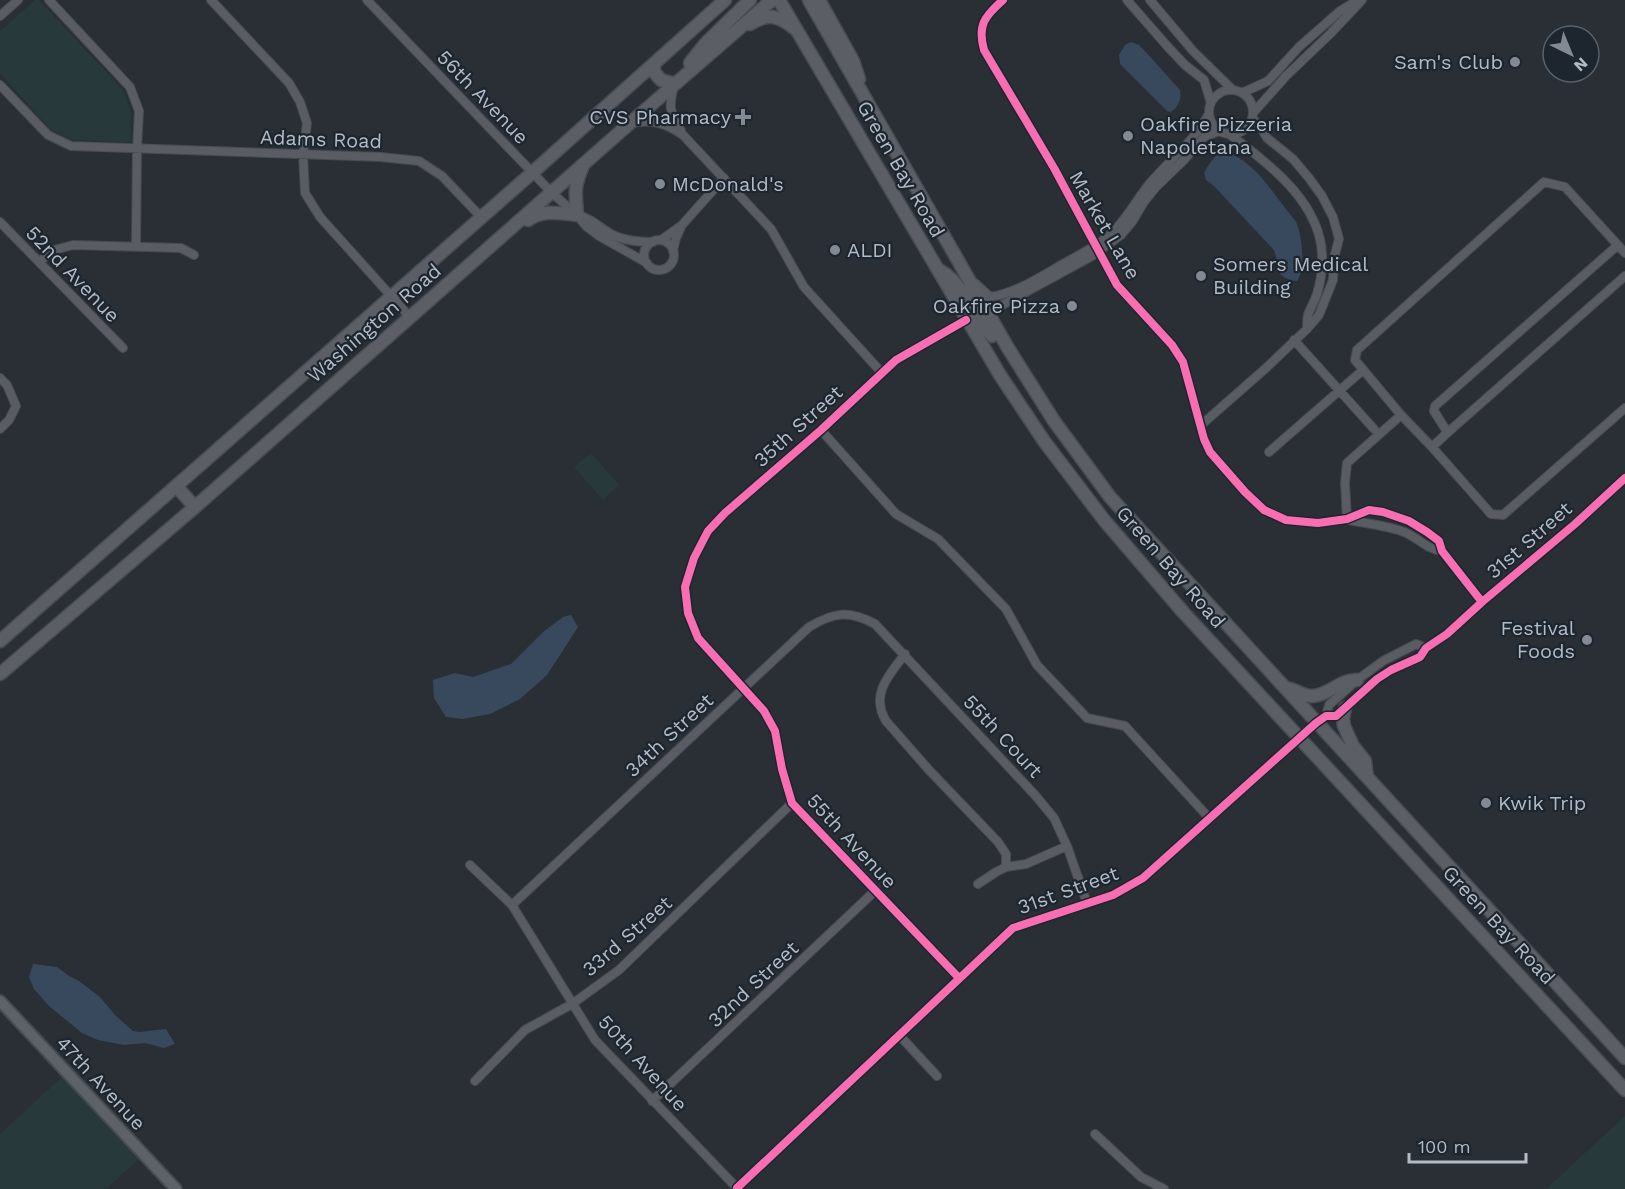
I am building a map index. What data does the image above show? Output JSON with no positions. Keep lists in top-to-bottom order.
{
  "streets": {
    "main road": ["Green Bay Road", "Washington Road"],
    "street": [
      "56th Avenue",
      "Adams Road",
      "Market Lane",
      "52nd Avenue",
      "35th Street",
      "31st Street",
      "34th Street",
      "55th Court",
      "55th Avenue",
      "33rd Street",
      "32nd Street",
      "50th Avenue",
      "47th Avenue"
    ]
  },
  "crossings": [
    ["56th Avenue", "Washington Road"],
    ["Adams Road", "Washington Road"],
    ["Green Bay Road", "35th Street"],
    ["Green Bay Road", "31st Street"],
    ["Market Lane", "31st Street"],
    ["35th Street", "55th Avenue"],
    ["31st Street", "55th Court"],
    ["31st Street", "55th Avenue"],
    ["31st Street", "50th Avenue"],
    ["34th Street", "55th Court"],
    ["34th Street", "55th Avenue"],
    ["34th Street", "50th Avenue"],
    ["55th Avenue", "33rd Street"],
    ["55th Avenue", "32nd Street"],
    ["33rd Street", "50th Avenue"],
    ["32nd Street", "50th Avenue"]
  ],
  "places": {
    "other": [
      "Sam's Club",
      "Oakfire Pizzeria Napoletana",
      "McDonald's",
      "ALDI",
      "Somers Medical Building",
      "Oakfire Pizza",
      "Festival Foods",
      "Kwik Trip"
    ],
    "health": ["CVS Pharmacy"]
  },
  "scale_bar": "100 m",
  "north": "bottom right"
}
